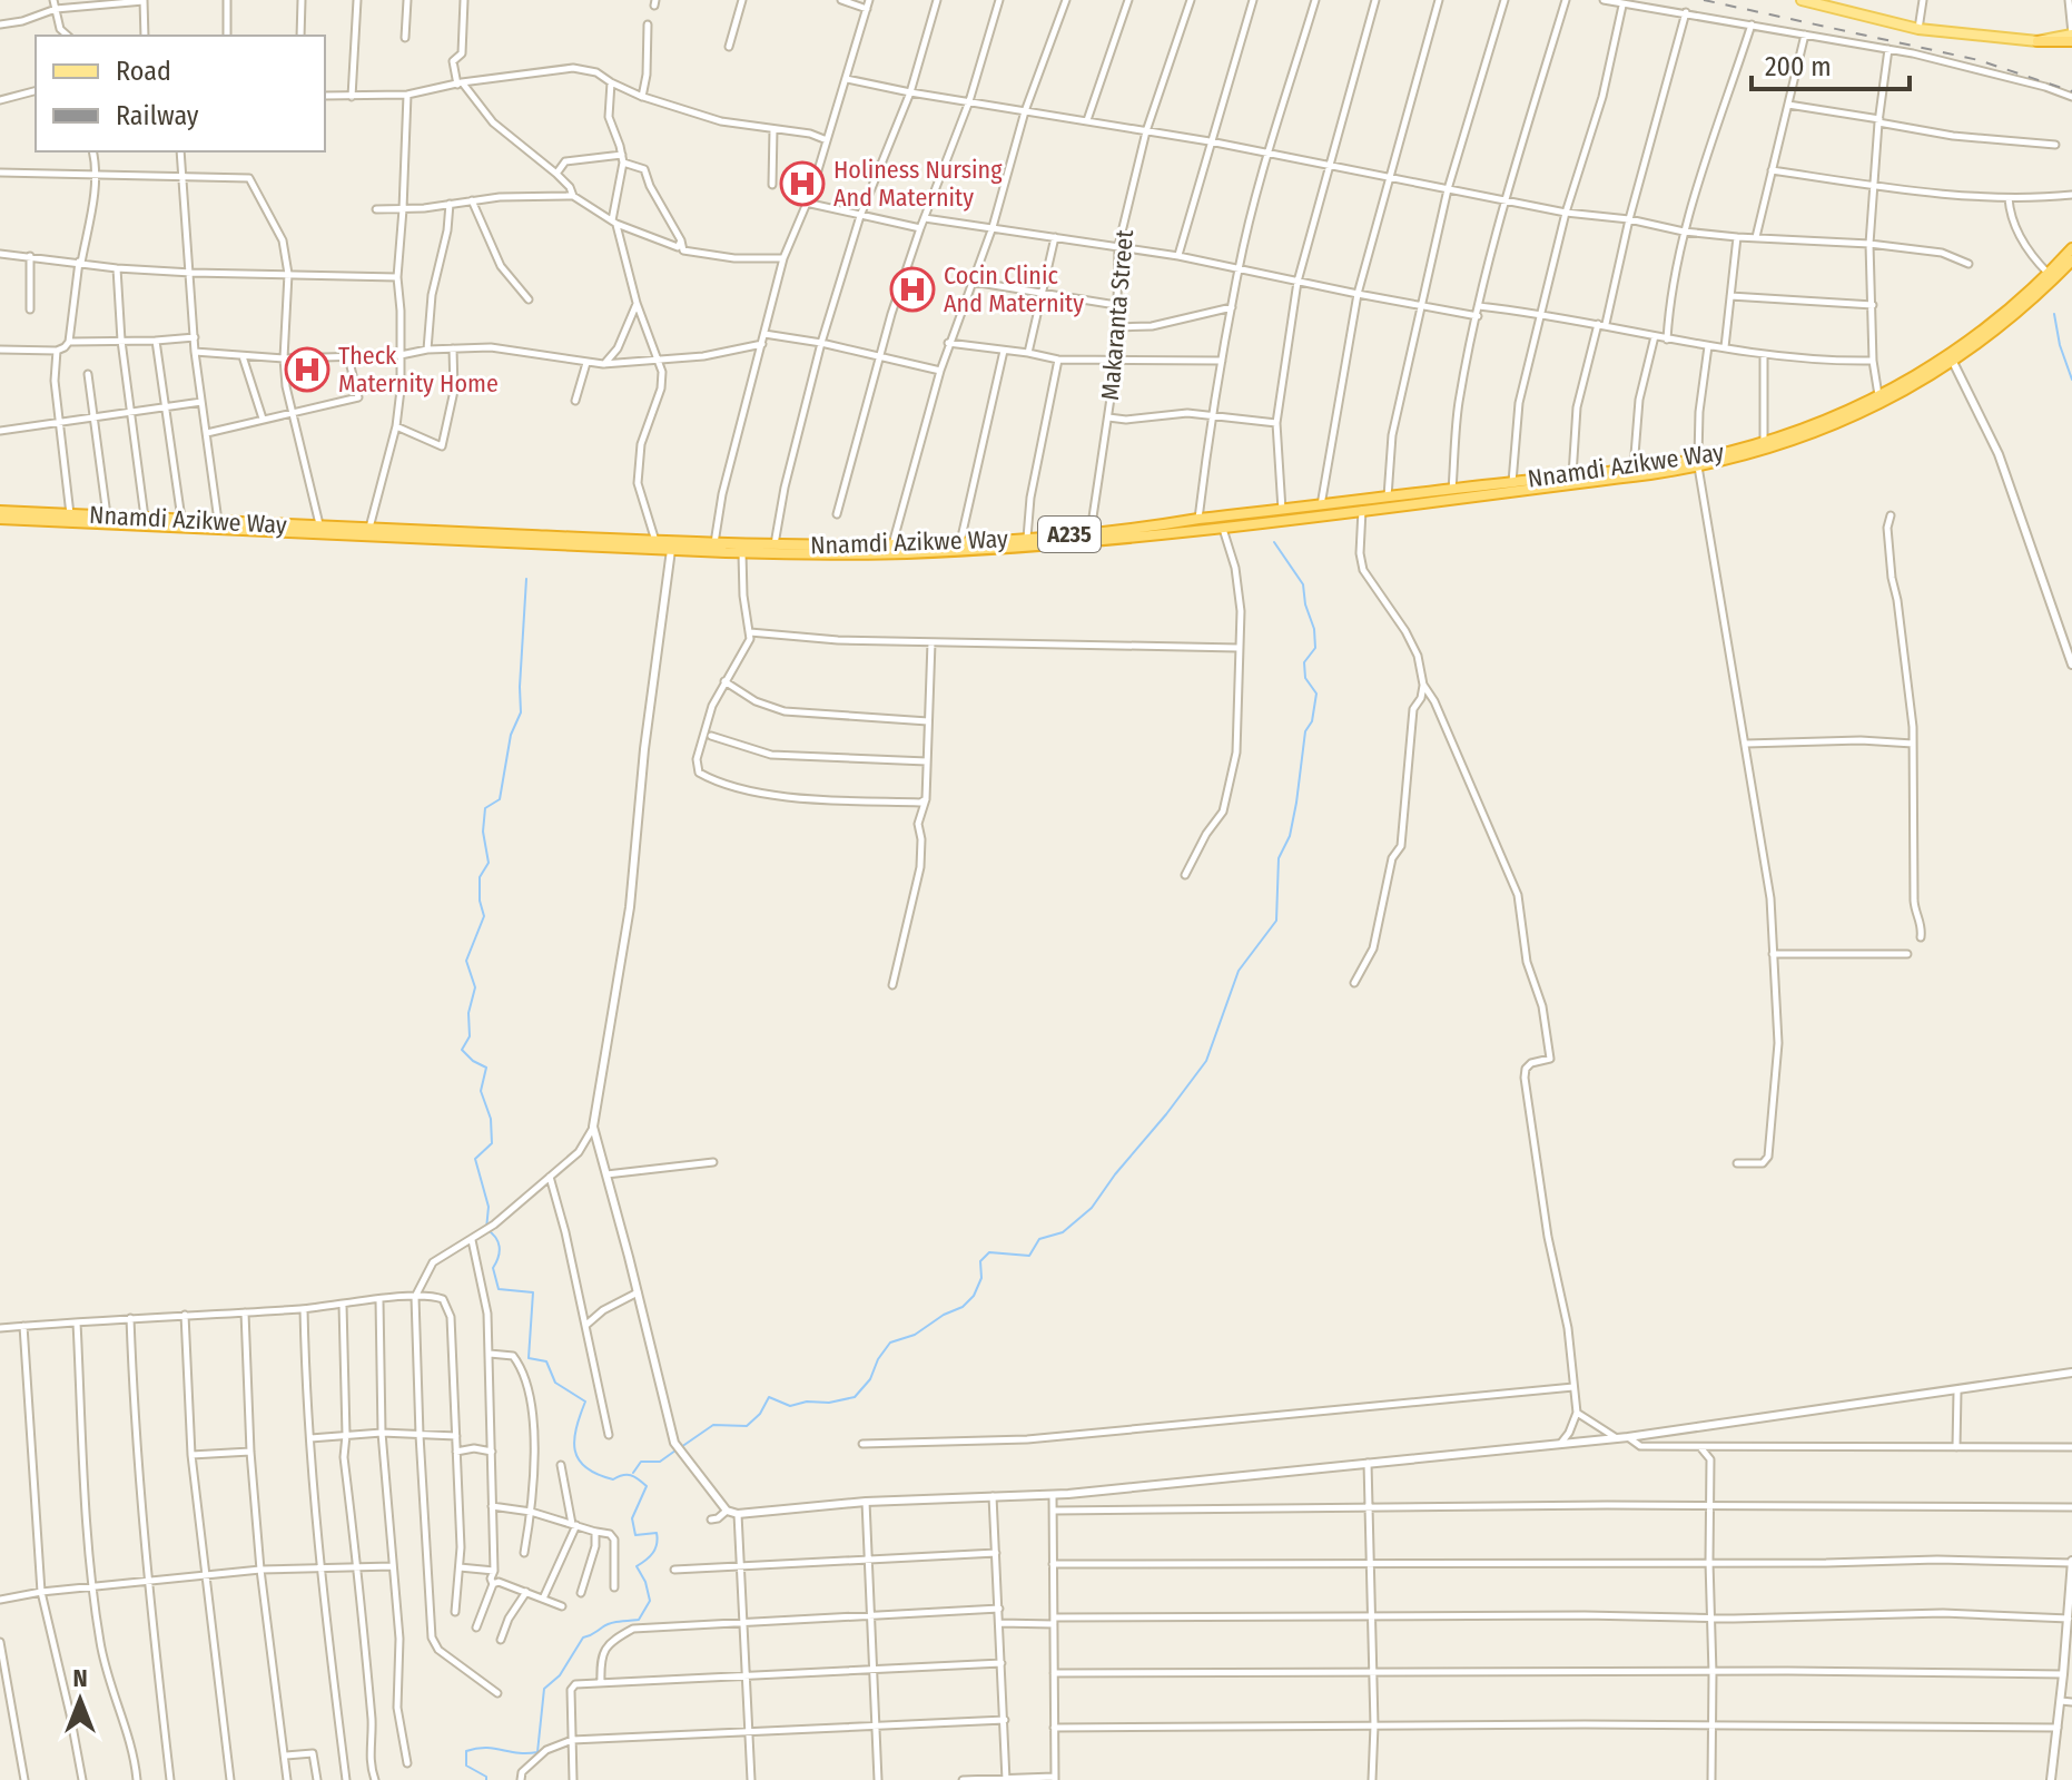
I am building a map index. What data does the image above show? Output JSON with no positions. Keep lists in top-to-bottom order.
{
  "streets": {
    "highway": ["Nnamdi Azikwe Way", "A235"],
    "street": ["Makaranta Street"]
  },
  "crossings": [
    ["Makaranta Street", "Nnamdi Azikwe Way"]
  ],
  "places": {
    "hospital": ["Holiness Nursing And Maternity", "Cocin Clinic And Maternity", "Theck Maternity Home"]
  },
  "legend": ["Road", "Railway"],
  "scale_bar": "200 m",
  "north": "top"
}
